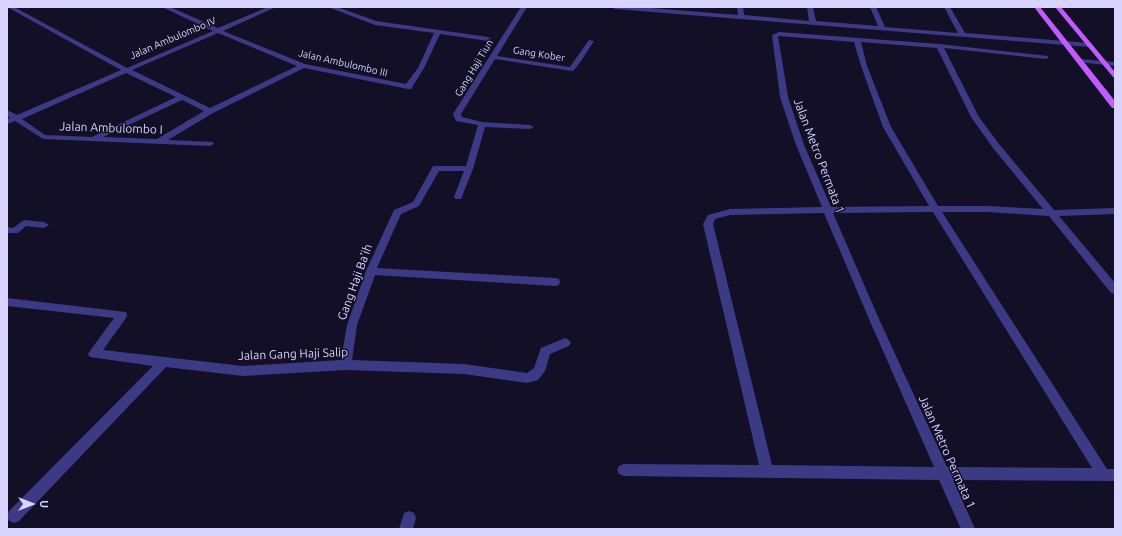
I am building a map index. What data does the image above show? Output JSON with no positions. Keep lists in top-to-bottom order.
{
  "streets": {
    "street": [
      "Jalan Ambulombo IV",
      "Gang Kober",
      "Jalan Ambulombo III",
      "Gang Haji Tiun",
      "Jalan Ambulombo I",
      "Jalan Metro Permata 1",
      "Gang Haji Ba'ih",
      "Jalan Gang Haji Salip"
    ]
  },
  "crossings": [
    ["Jalan Ambulombo IV", "Jalan Ambulombo III"],
    ["Gang Kober", "Gang Haji Tiun"],
    ["Gang Haji Ba'ih", "Jalan Gang Haji Salip"]
  ],
  "north": "right"
}
